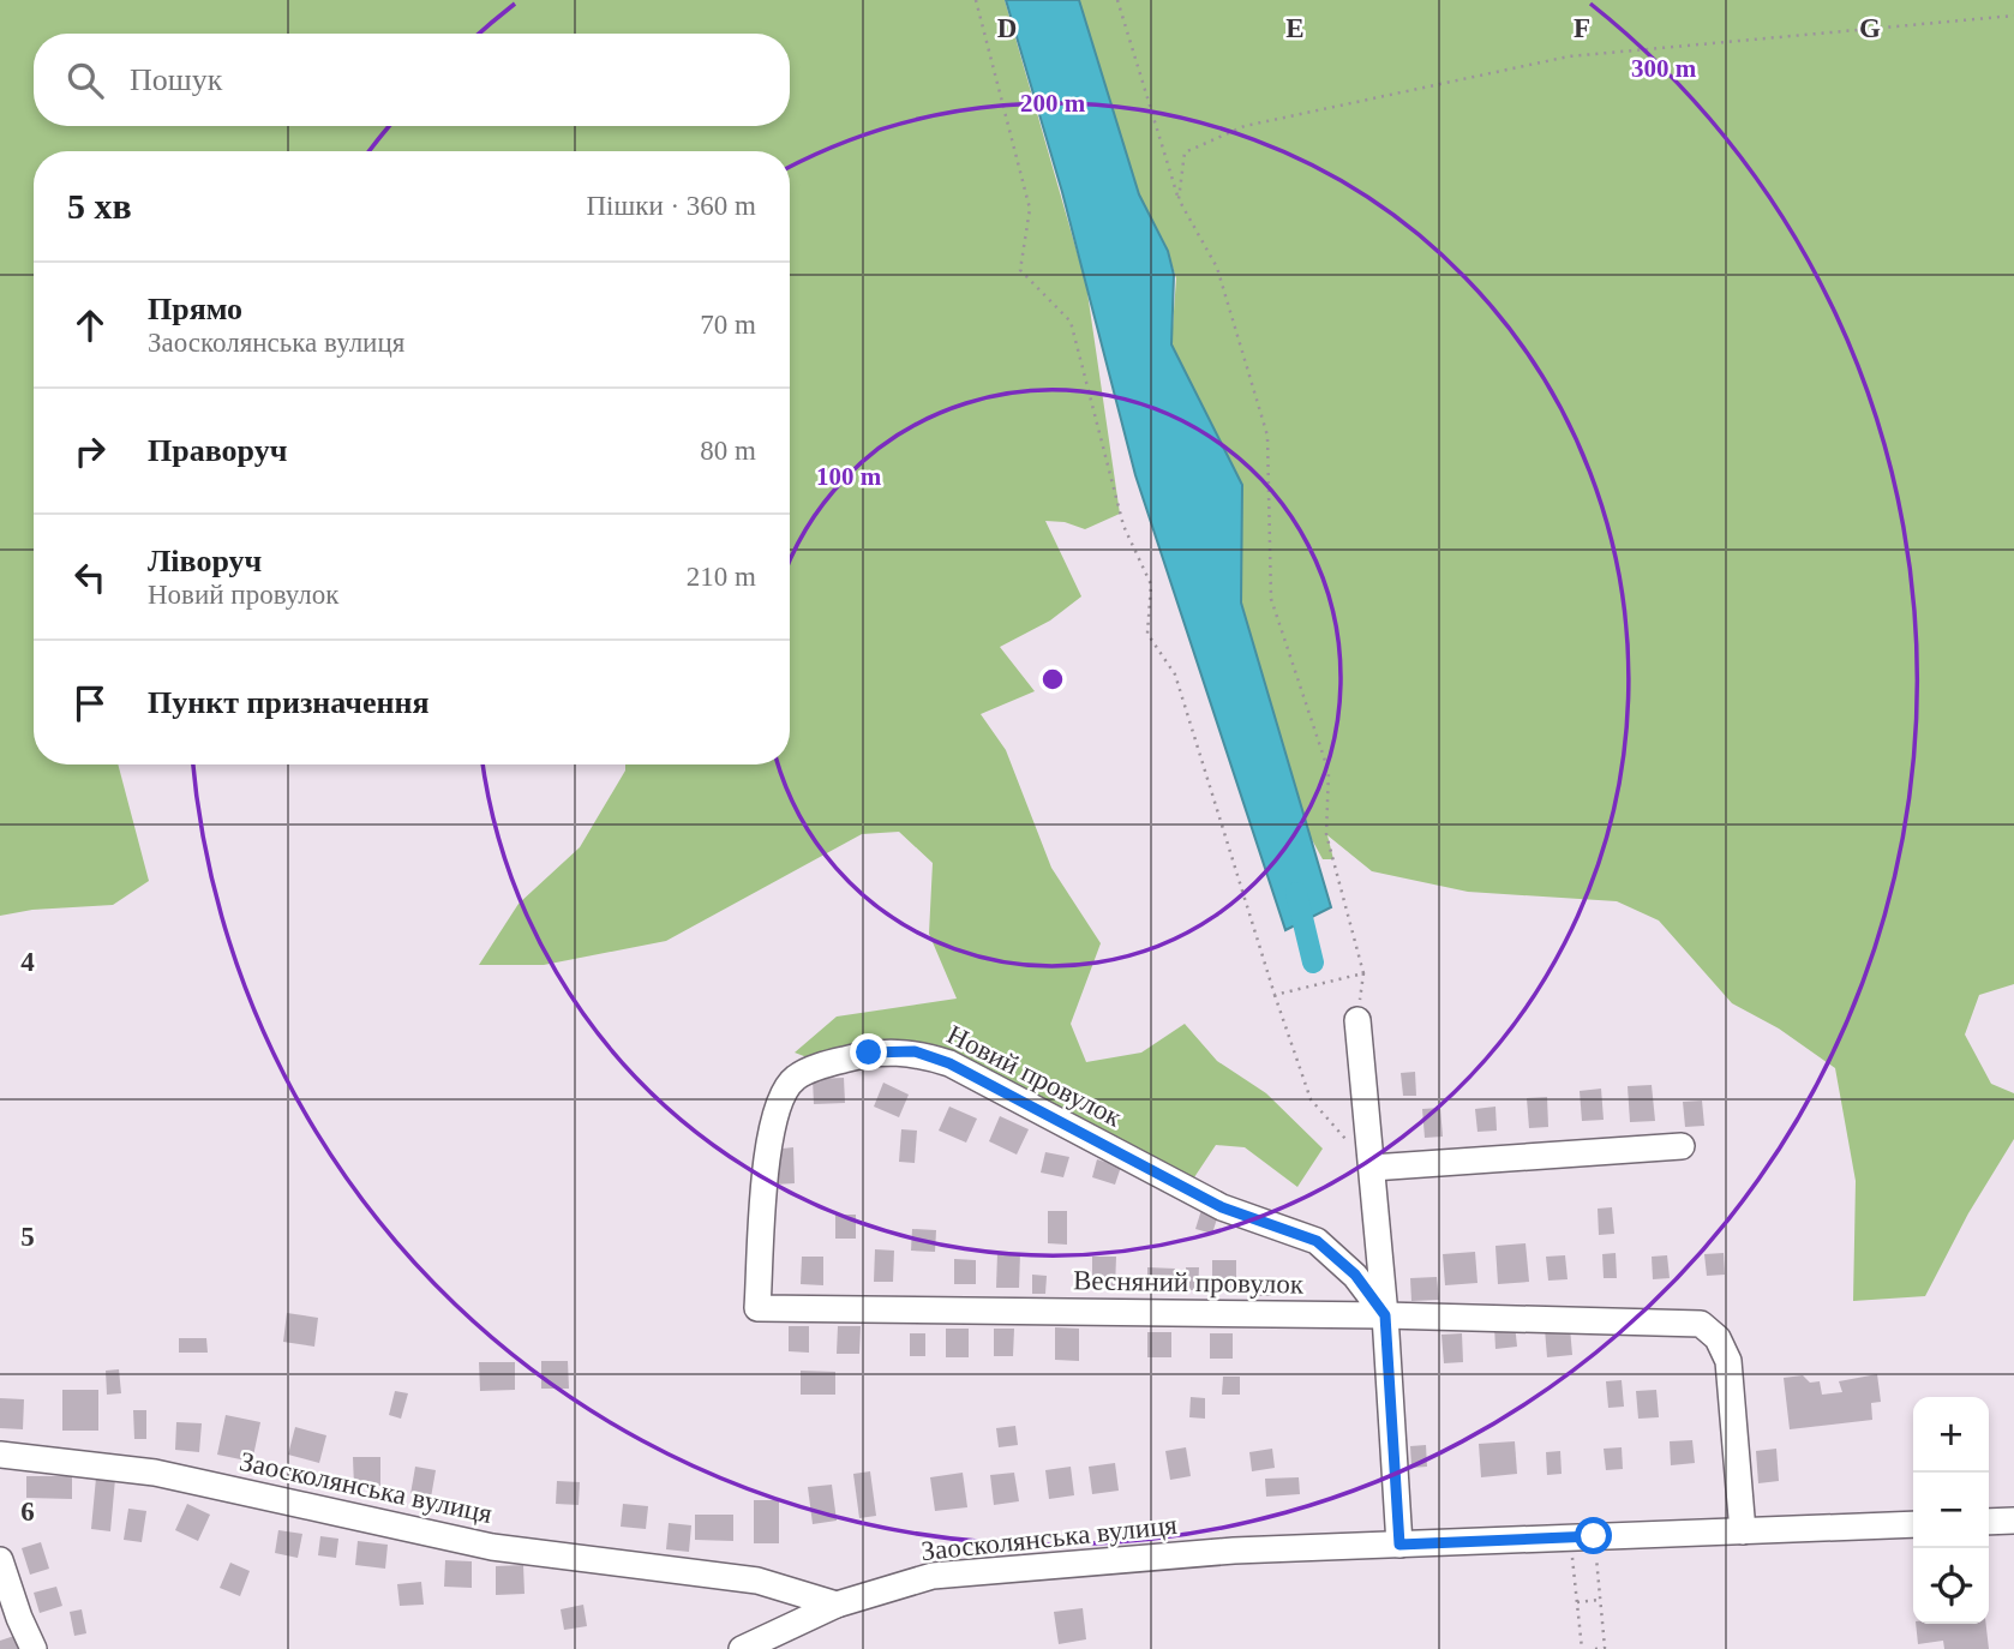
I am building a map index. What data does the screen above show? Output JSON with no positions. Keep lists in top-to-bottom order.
{
  "streets": {
    "street": ["Новий провулок", "Весняний провулок", "Заосколянська вулиця"]
  },
  "crossings": [
    ["Новий провулок", "Весняний провулок"],
    ["Весняний провулок", "Заосколянська вулиця"]
  ],
  "page": {
    "search": "Пошук",
    "heading": ["5 хв", "Пішки · 360 m"],
    "list": [
      ["Прямо", "Заосколянська вулиця", "70 m"],
      ["Праворуч", "80 m"],
      ["Ліворуч", "Новий провулок", "210 m"],
      "Пункт призначення"
    ],
    "map_buttons": ["+", "−"]
  },
  "grid": {
    "columns": [
      "D",
      "E",
      "F",
      "G"
    ],
    "rows": ["4", "5", "6"]
  },
  "rings": ["300 m", "200 m", "100 m"]
}
